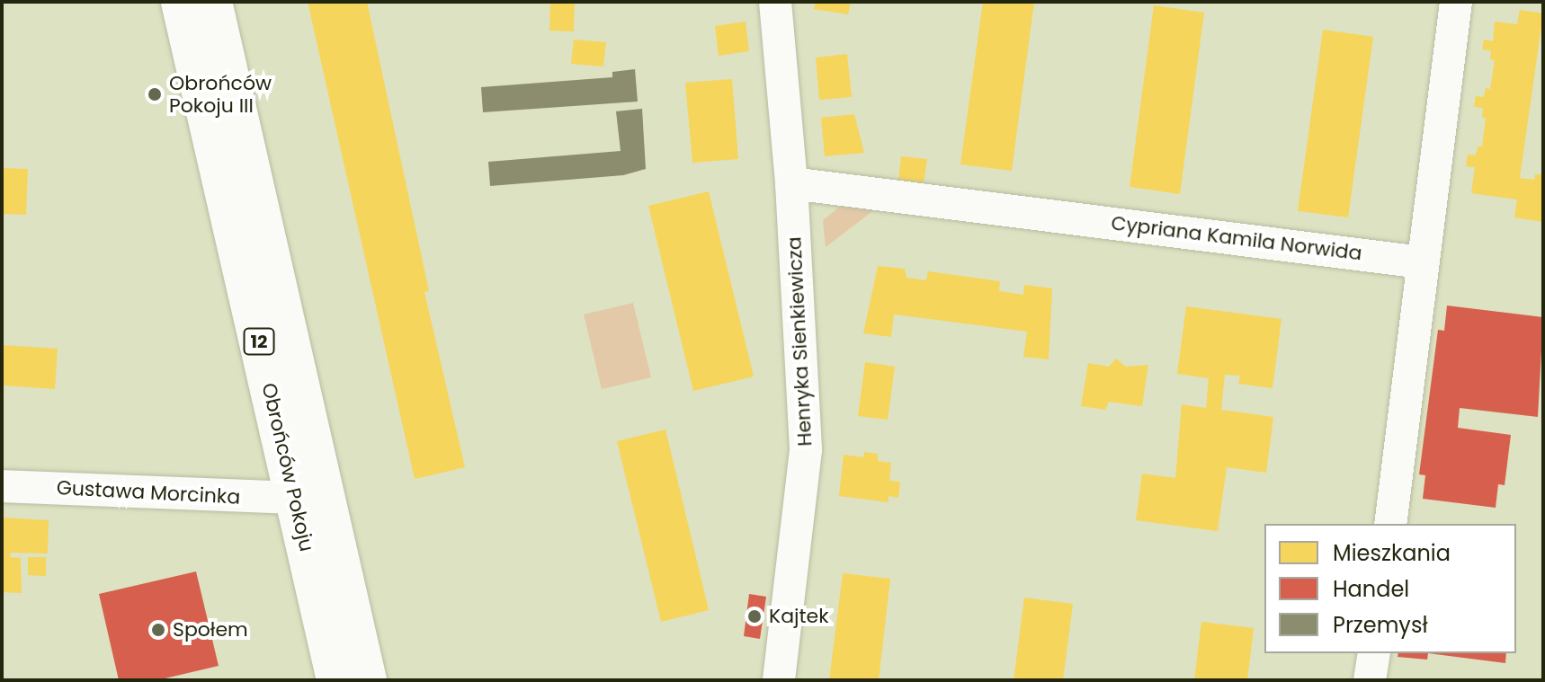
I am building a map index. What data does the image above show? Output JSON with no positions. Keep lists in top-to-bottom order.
{
  "streets": {
    "main road": ["12", "Obrońców Pokoju"],
    "street": ["Cypriana Kamila Norwida", "Henryka Sienkiewicza", "Gustawa Morcinka"]
  },
  "crossings": [
    ["Cypriana Kamila Norwida", "Henryka Sienkiewicza"],
    ["Obrońców Pokoju", "Gustawa Morcinka"]
  ],
  "places": ["Obrońców Pokoju III", "Kajtek", "Społem"],
  "legend": ["Mieszkania", "Handel", "Przemysł"]
}
